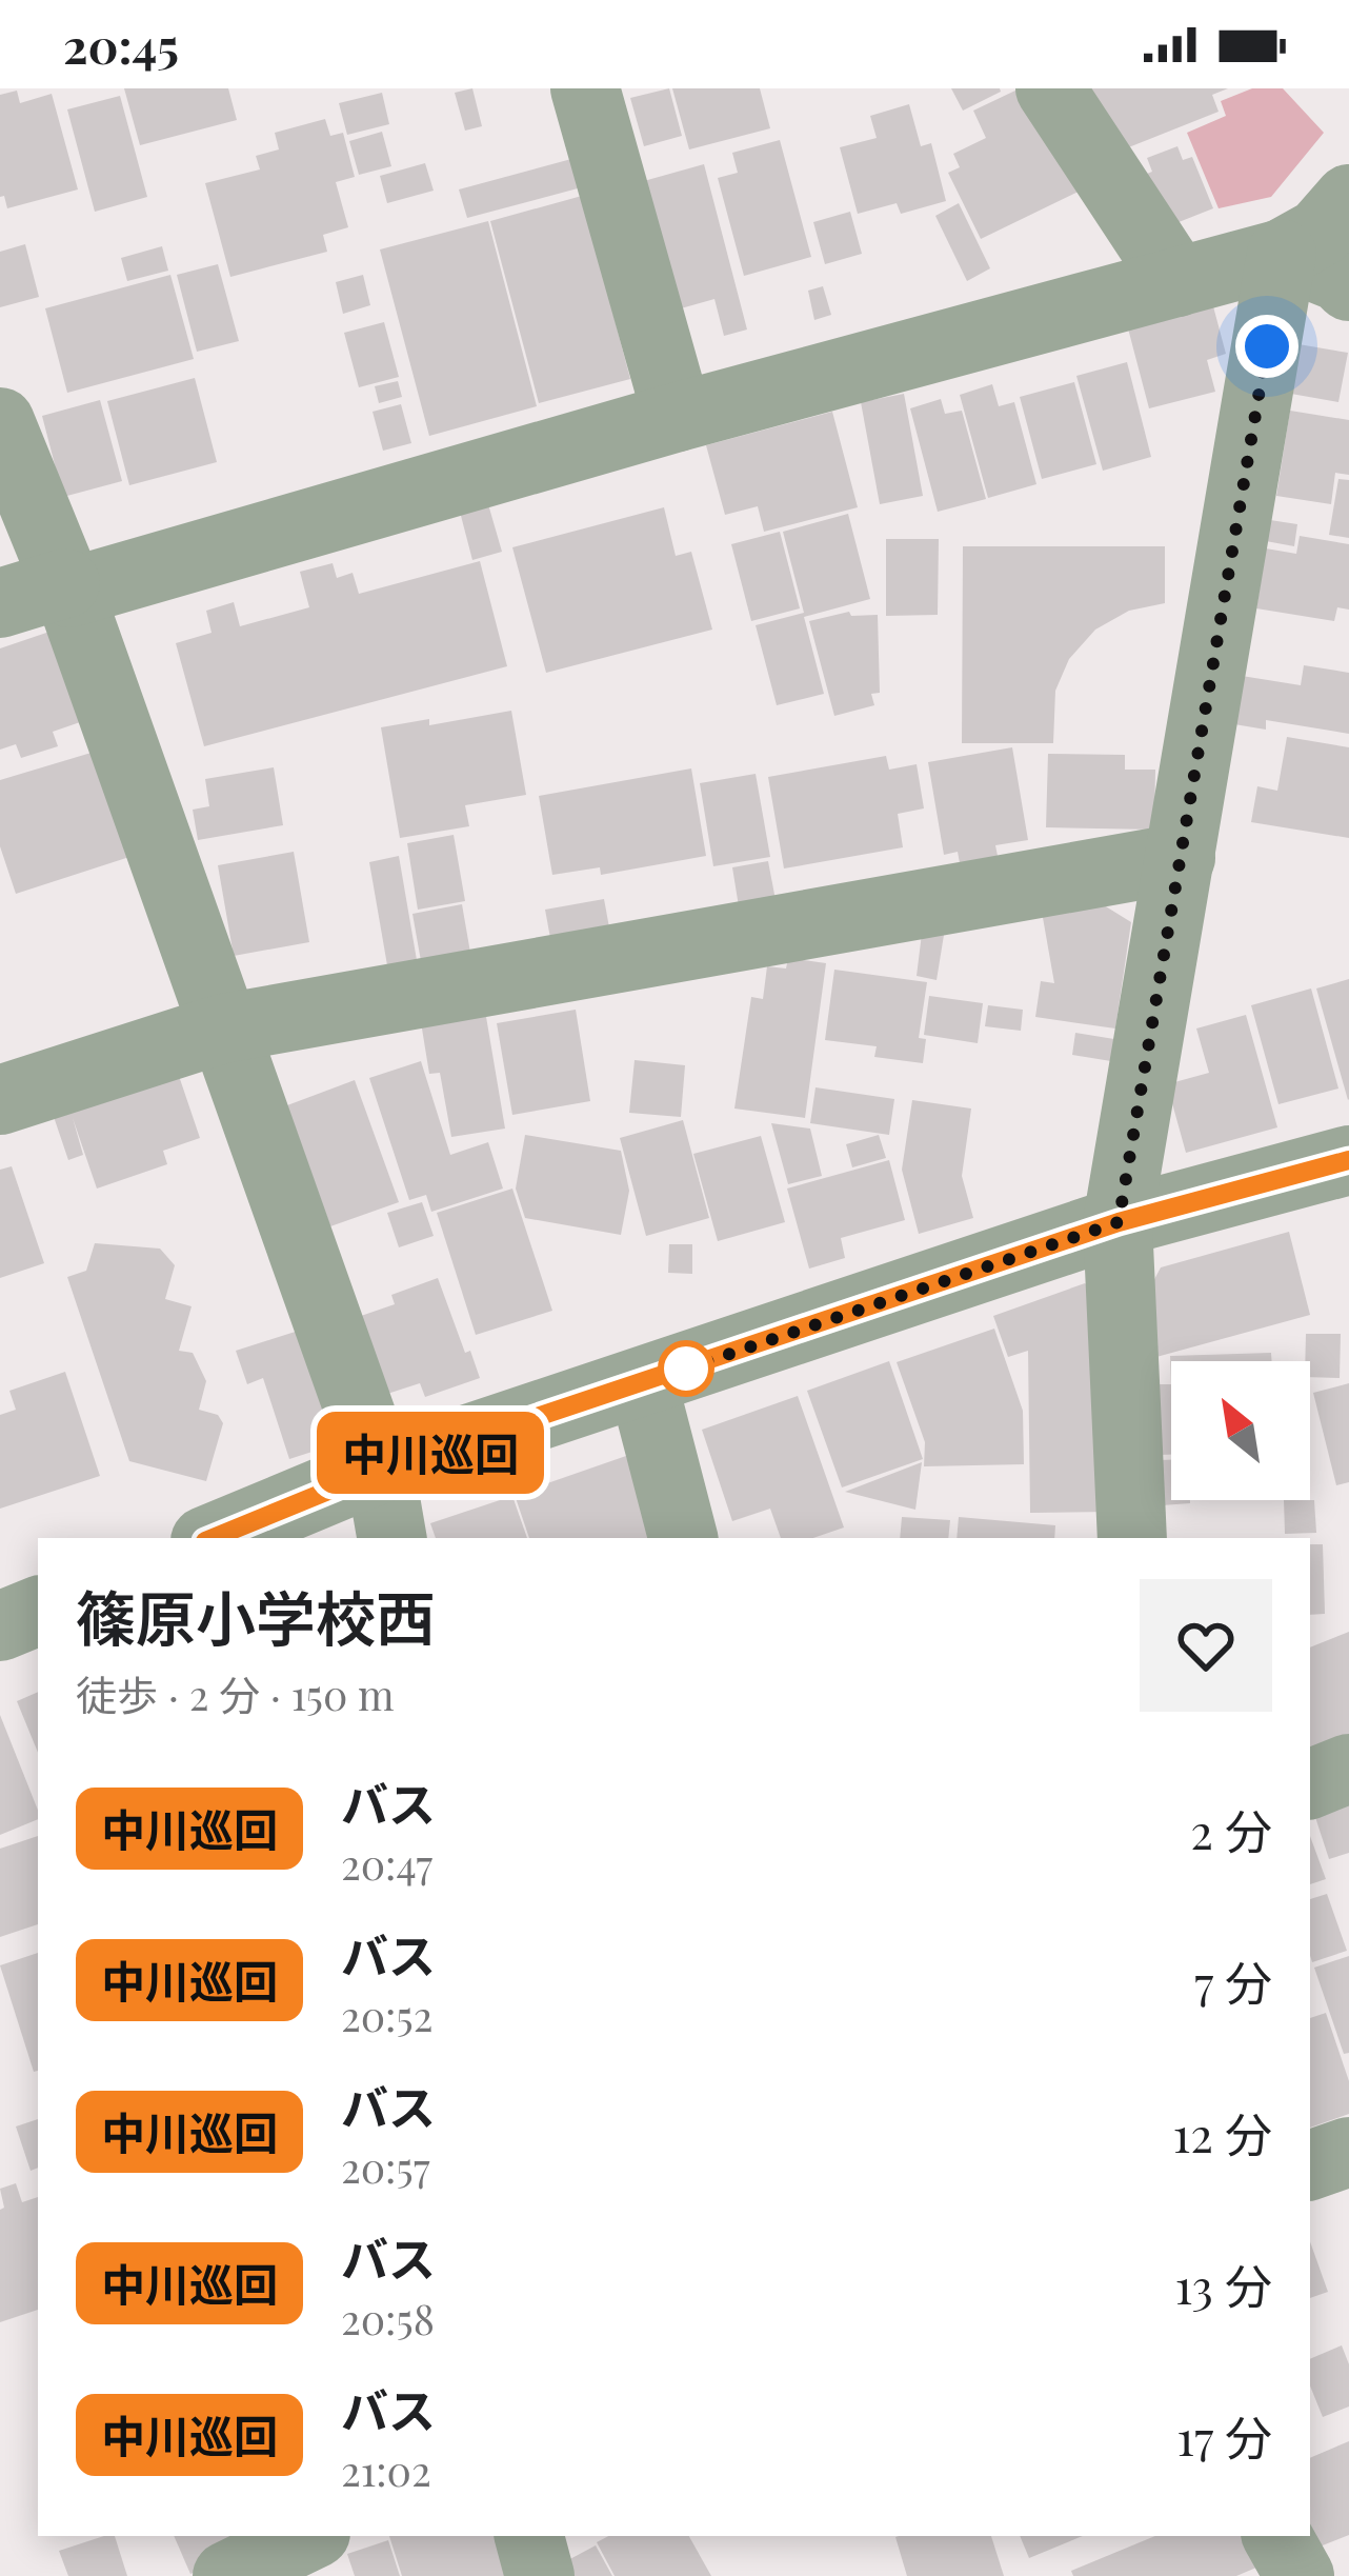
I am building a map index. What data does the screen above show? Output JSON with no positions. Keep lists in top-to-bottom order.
{
  "lines": ["bus line 中川巡回"],
  "north": "top left",
  "page": {
    "status": "20:45",
    "on_map": "中川巡回",
    "heading": ["篠原小学校西", "徒歩 · 2 分 · 150 m"],
    "list": [
      {
        "mark": "中川巡回",
        "name": "バス",
        "note": "20:47",
        "value": "2 分"
      },
      {
        "mark": "中川巡回",
        "name": "バス",
        "note": "20:52",
        "value": "7 分"
      },
      {
        "mark": "中川巡回",
        "name": "バス",
        "note": "20:57",
        "value": "12 分"
      },
      {
        "mark": "中川巡回",
        "name": "バス",
        "note": "20:58",
        "value": "13 分"
      },
      {
        "mark": "中川巡回",
        "name": "バス",
        "note": "21:02",
        "value": "17 分"
      }
    ]
  }
}
